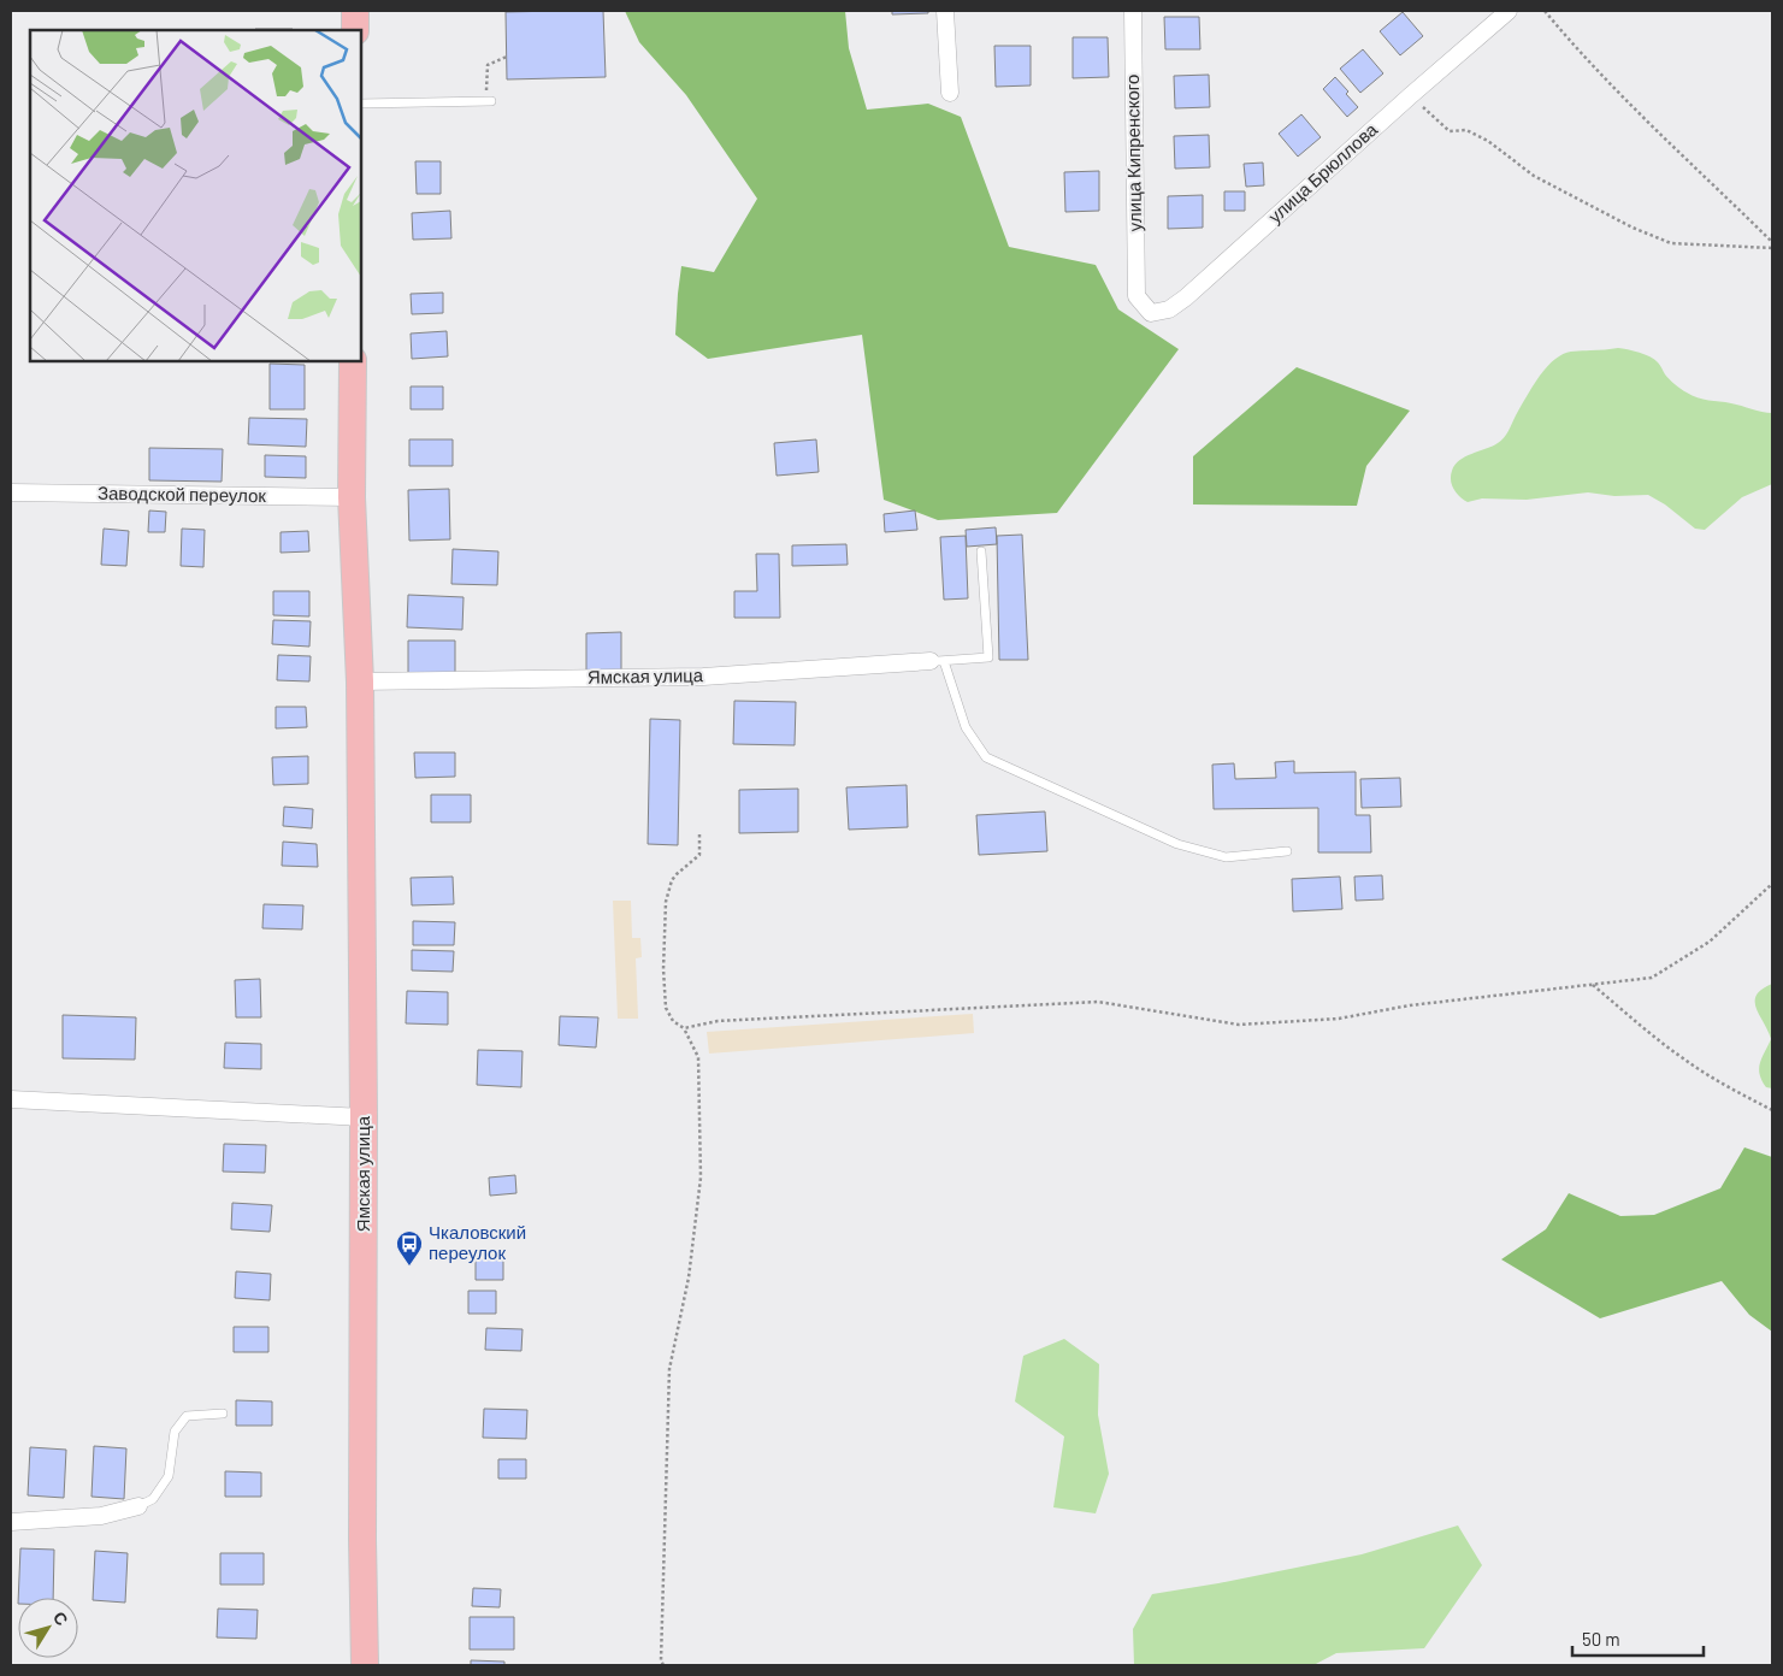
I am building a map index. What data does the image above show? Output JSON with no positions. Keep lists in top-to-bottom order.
{
  "streets": {
    "highway": ["Ямская улица"],
    "street": ["улица Кипренского", "улица Брюллова", "Заводской переулок"]
  },
  "crossings": [
    ["улица Кипренского", "улица Брюллова"],
    ["Заводской переулок", "Ямская улица"]
  ],
  "places": {
    "bus stop": ["Чкаловский переулок"]
  },
  "scale_bar": "50 m",
  "north": "top right"
}
